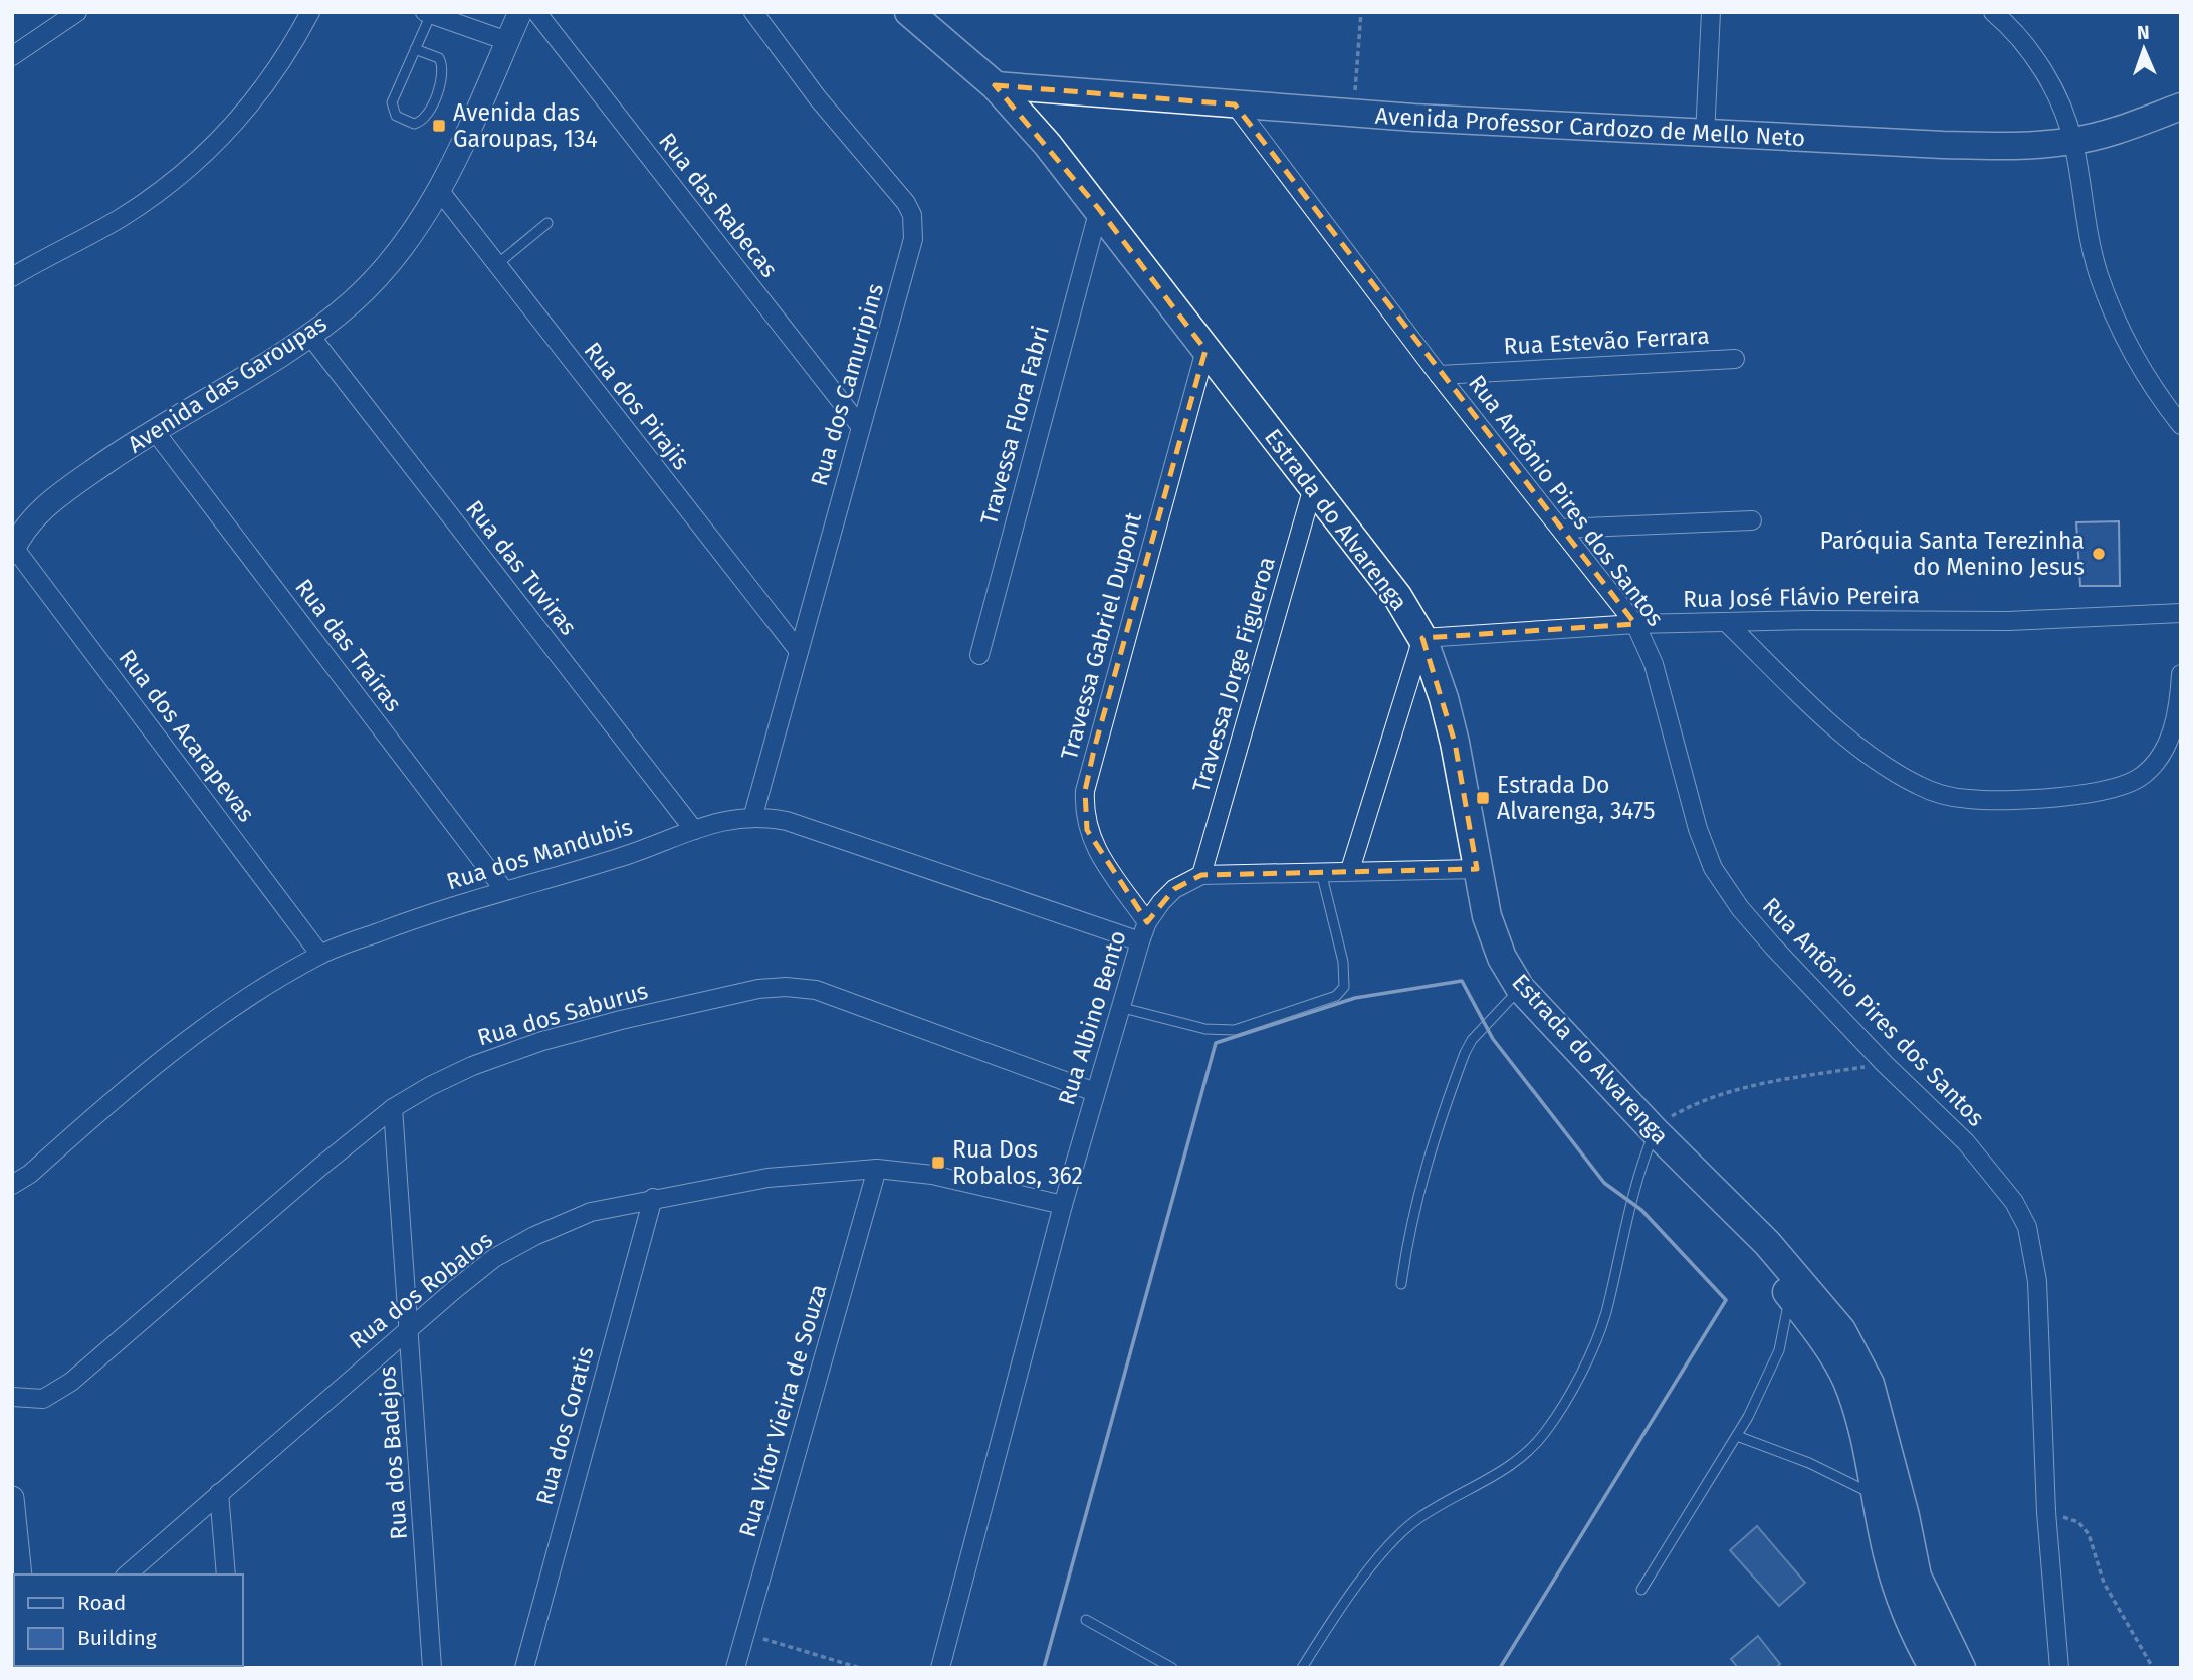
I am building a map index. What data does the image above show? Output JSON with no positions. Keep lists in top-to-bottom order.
{
  "streets": {
    "main road": ["Avenida Professor Cardozo de Mello Neto", "Estrada do Alvarenga"],
    "street": [
      "Rua das Rabecas",
      "Rua Estevão Ferrara",
      "Avenida das Garoupas",
      "Rua dos Camuripins",
      "Rua dos Pirajis",
      "Travessa Flora Fabri",
      "Rua Antônio Pires dos Santos",
      "Rua das Tuviras",
      "Rua José Flávio Pereira",
      "Travessa Gabriel Dupont",
      "Rua das Traíras",
      "Travessa Jorge Figueroa",
      "Rua dos Acarapevas",
      "Rua dos Mandubis",
      "Rua dos Saburus",
      "Rua Albino Bento",
      "Rua dos Robalos",
      "Rua Vitor Vieira de Souza",
      "Rua dos Coratis",
      "Rua dos Badejos"
    ]
  },
  "crossings": [
    ["Avenida Professor Cardozo de Mello Neto", "Rua Antônio Pires dos Santos"],
    ["Avenida Professor Cardozo de Mello Neto", "Estrada do Alvarenga"],
    ["Rua das Rabecas", "Rua dos Camuripins"],
    ["Rua Estevão Ferrara", "Rua Antônio Pires dos Santos"],
    ["Avenida das Garoupas", "Rua dos Pirajis"],
    ["Avenida das Garoupas", "Rua das Tuviras"],
    ["Avenida das Garoupas", "Rua das Traíras"],
    ["Avenida das Garoupas", "Rua dos Acarapevas"],
    ["Rua dos Camuripins", "Rua dos Pirajis"],
    ["Rua dos Camuripins", "Rua dos Mandubis"],
    ["Travessa Flora Fabri", "Estrada do Alvarenga"],
    ["Rua Antônio Pires dos Santos", "Rua José Flávio Pereira"],
    ["Estrada do Alvarenga", "Rua José Flávio Pereira"],
    ["Estrada do Alvarenga", "Travessa Gabriel Dupont"],
    ["Estrada do Alvarenga", "Travessa Jorge Figueroa"],
    ["Estrada do Alvarenga", "Rua Albino Bento"],
    ["Rua das Tuviras", "Rua dos Mandubis"],
    ["Travessa Gabriel Dupont", "Rua Albino Bento"],
    ["Rua das Traíras", "Rua dos Mandubis"],
    ["Travessa Jorge Figueroa", "Rua Albino Bento"],
    ["Rua dos Acarapevas", "Rua dos Mandubis"],
    ["Rua dos Mandubis", "Rua Albino Bento"],
    ["Rua dos Saburus", "Rua Albino Bento"],
    ["Rua dos Saburus", "Rua dos Badejos"],
    ["Rua Albino Bento", "Rua dos Robalos"],
    ["Rua dos Robalos", "Rua Vitor Vieira de Souza"],
    ["Rua dos Robalos", "Rua dos Coratis"],
    ["Rua dos Robalos", "Rua dos Badejos"]
  ],
  "places": {
    "transit": ["Avenida das Garoupas, 134", "Estrada Do Alvarenga, 3475", "Rua Dos Robalos, 362"],
    "other": ["Paróquia Santa Terezinha do Menino Jesus"]
  },
  "legend": ["Road", "Building"],
  "north": "top"
}
